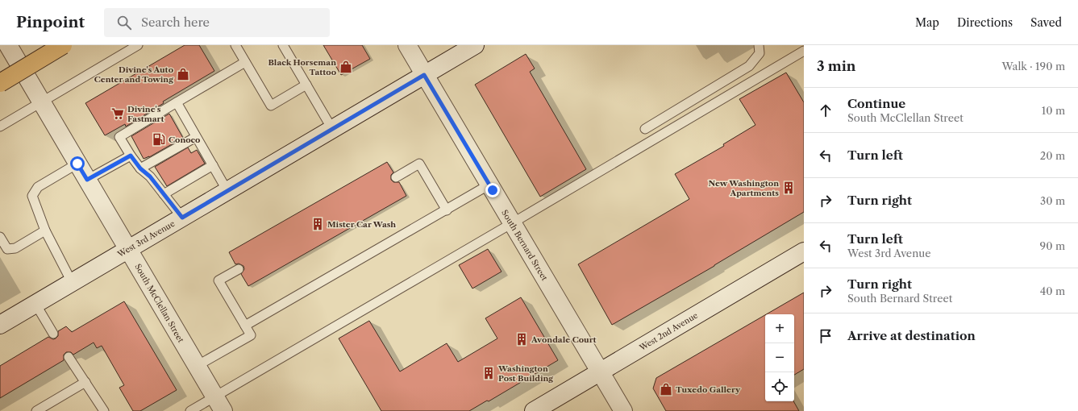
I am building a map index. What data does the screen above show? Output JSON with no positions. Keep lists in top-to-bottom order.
{
  "streets": {
    "main road": [
      "West 3rd Avenue",
      "South Bernard Street",
      "South McClellan Street",
      "West 2nd Avenue"
    ]
  },
  "crossings": [
    ["West 3rd Avenue", "South Bernard Street"],
    ["West 3rd Avenue", "South McClellan Street"],
    ["South Bernard Street", "West 2nd Avenue"]
  ],
  "places": {
    "shop": ["Black Horseman Tattoo", "Divine's Auto Center and Towing", "Tuxedo Gallery"],
    "supermarket": ["Divine's Fastmart"],
    "fuel station": ["Conoco"],
    "building": [
      "New Washington Apartments",
      "Mister Car Wash",
      "Avondale Court",
      "Washington Post Building"
    ]
  },
  "page": {
    "header": "Pinpoint",
    "search": "Search here",
    "nav": ["Map", "Directions", "Saved"],
    "heading": ["3 min", "Walk · 190 m"],
    "list": [
      ["Continue", "South McClellan Street", "10 m"],
      ["Turn left", "20 m"],
      ["Turn right", "30 m"],
      ["Turn left", "West 3rd Avenue", "90 m"],
      ["Turn right", "South Bernard Street", "40 m"],
      "Arrive at destination"
    ],
    "map_buttons": ["+", "−"]
  }
}
